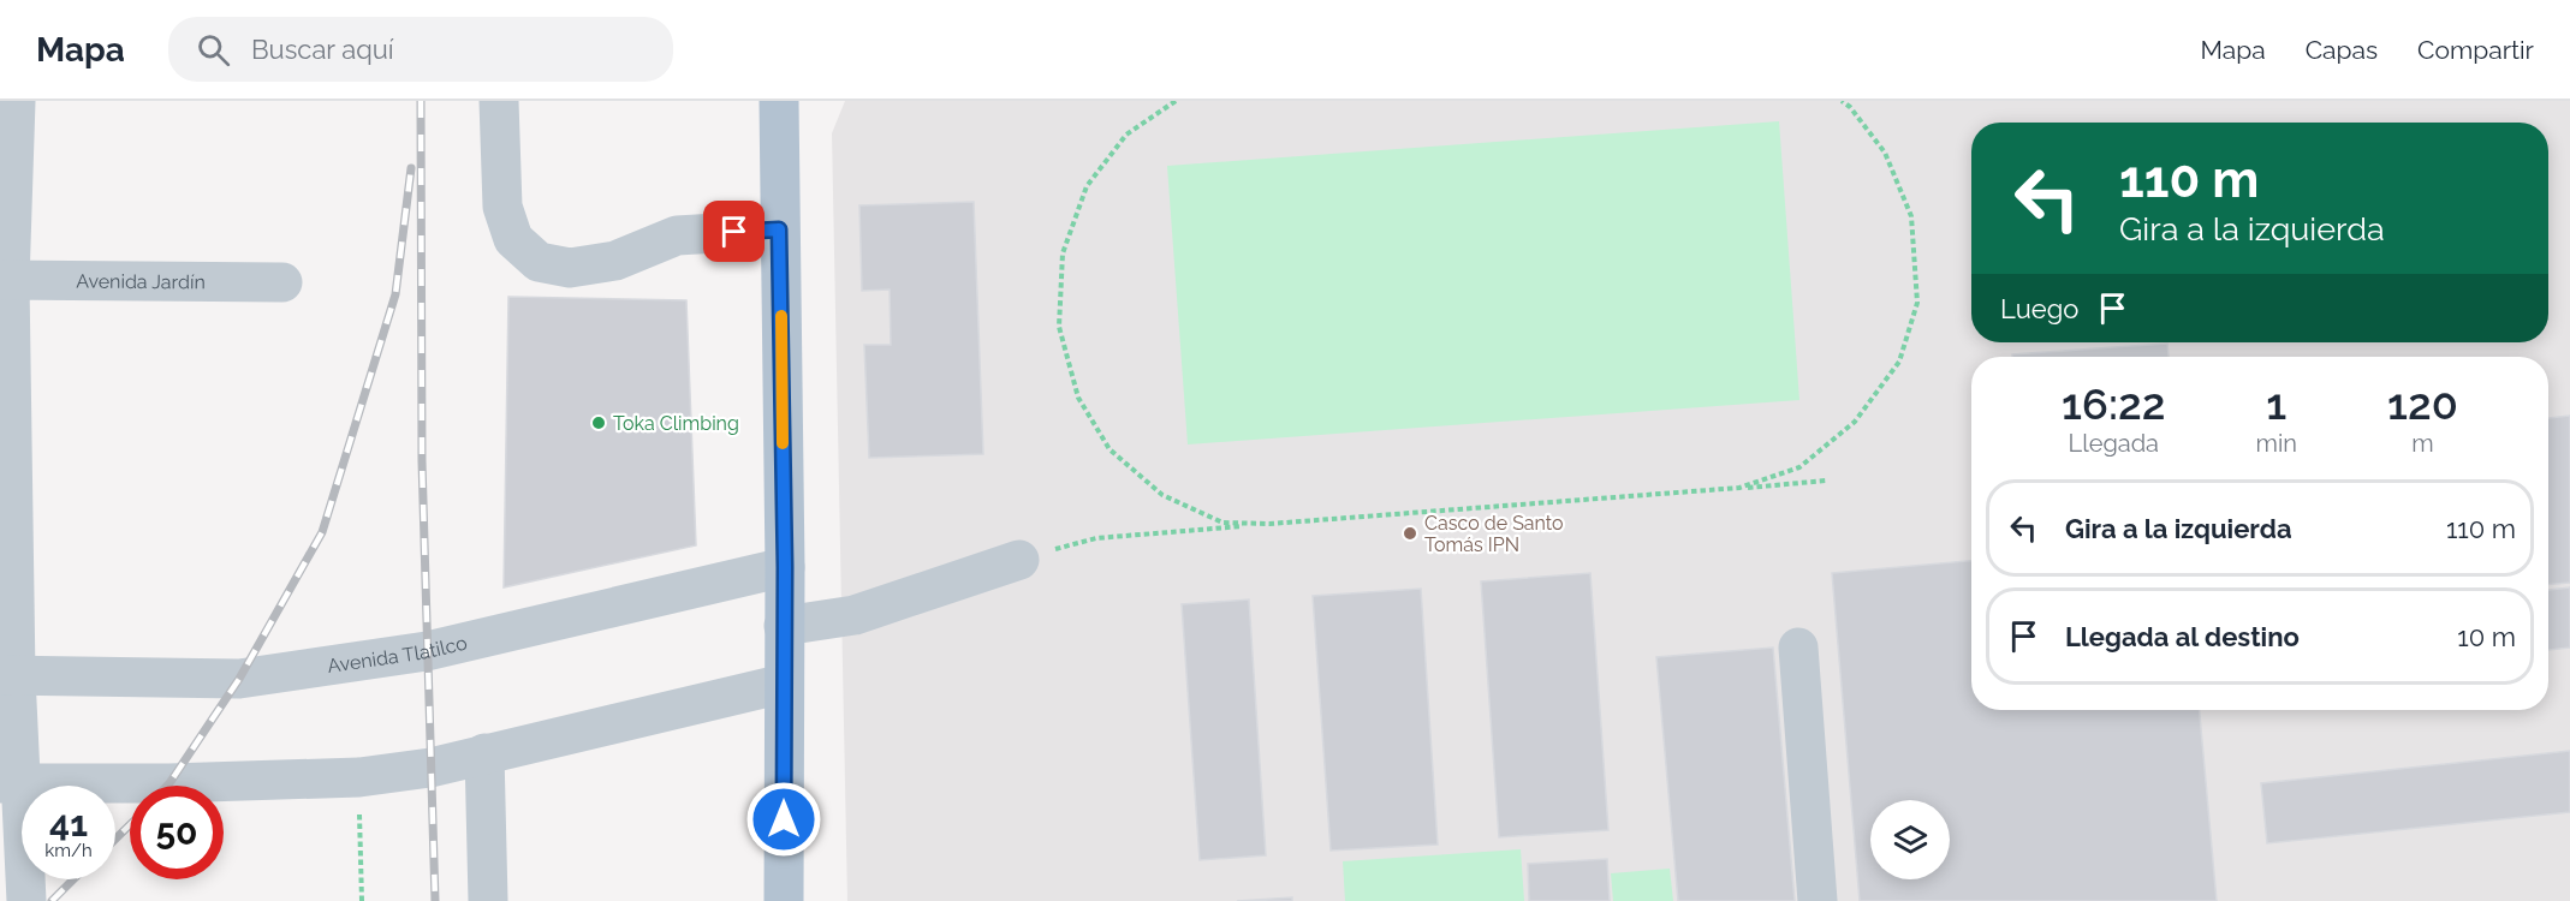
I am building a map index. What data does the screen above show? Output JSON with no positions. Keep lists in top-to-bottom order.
{
  "streets": {
    "street": ["Avenida Jardín", "Avenida Tlatilco"]
  },
  "places": ["Toka Climbing", "Casco de Santo Tomás IPN"],
  "page": {
    "header": "Mapa",
    "search": "Buscar aquí",
    "nav": ["Mapa", "Capas", "Compartir"],
    "turn": ["110 m", "Gira a la izquierda"],
    "then": "Luego",
    "eta": [
      "16:22",
      "Llegada",
      "1",
      "min",
      "120",
      "m"
    ],
    "list": [
      {
        "name": "Gira a la izquierda",
        "value": "110 m"
      },
      {
        "name": "Llegada al destino",
        "value": "10 m"
      }
    ],
    "speed": "41 km/h",
    "limit": "50"
  }
}
